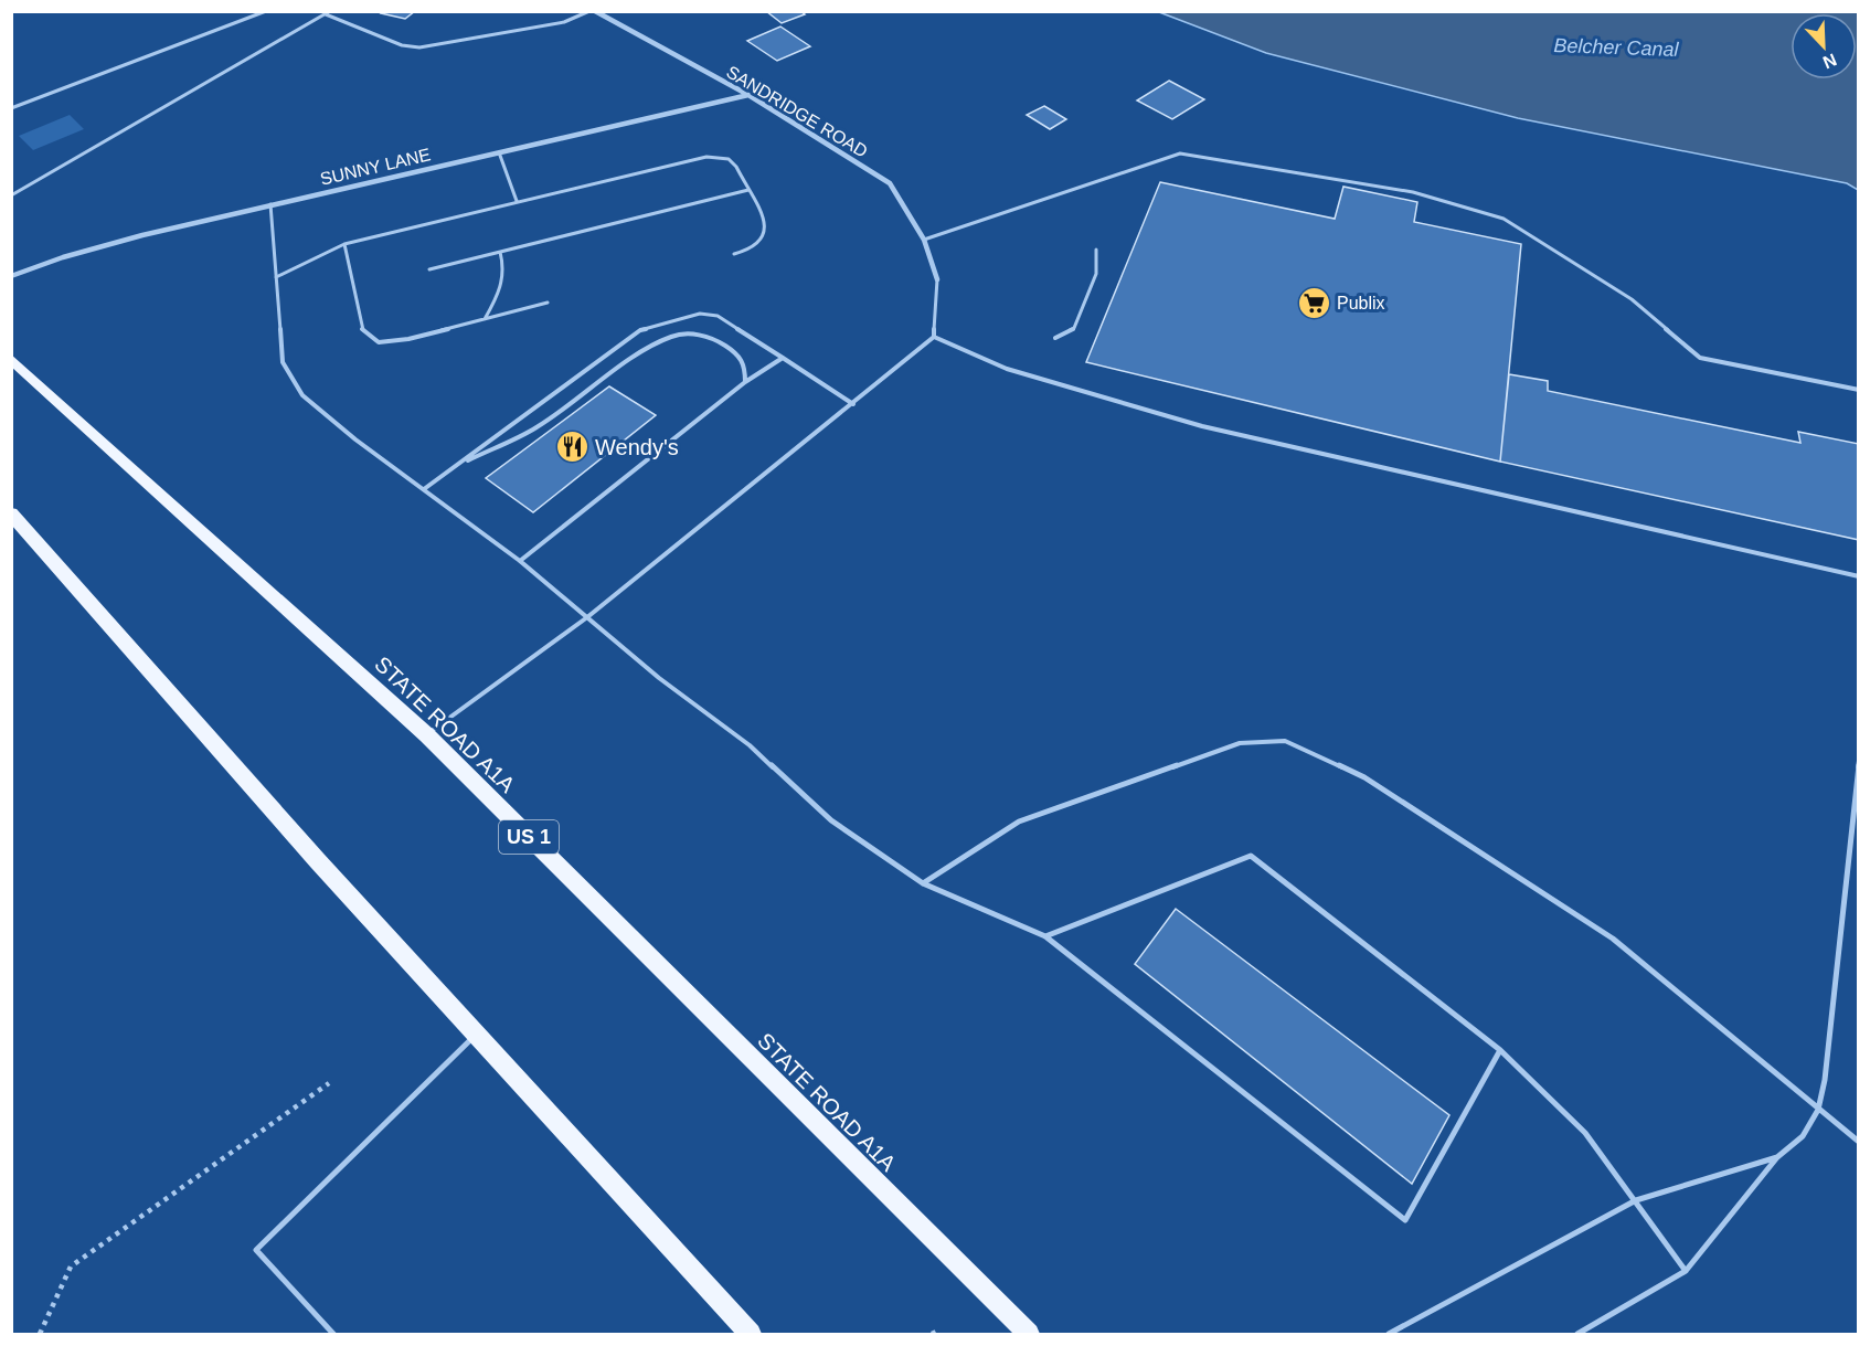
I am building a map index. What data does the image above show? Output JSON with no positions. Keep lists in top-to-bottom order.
{
  "streets": {
    "main road": ["STATE ROAD A1A", "US 1"],
    "street": ["SANDRIDGE ROAD", "SUNNY LANE"]
  },
  "crossings": [
    ["SANDRIDGE ROAD", "SUNNY LANE"]
  ],
  "water": ["Belcher Canal"],
  "places": {
    "supermarket": ["Publix"],
    "restaurant": ["Wendy's"]
  },
  "north": "bottom right"
}
